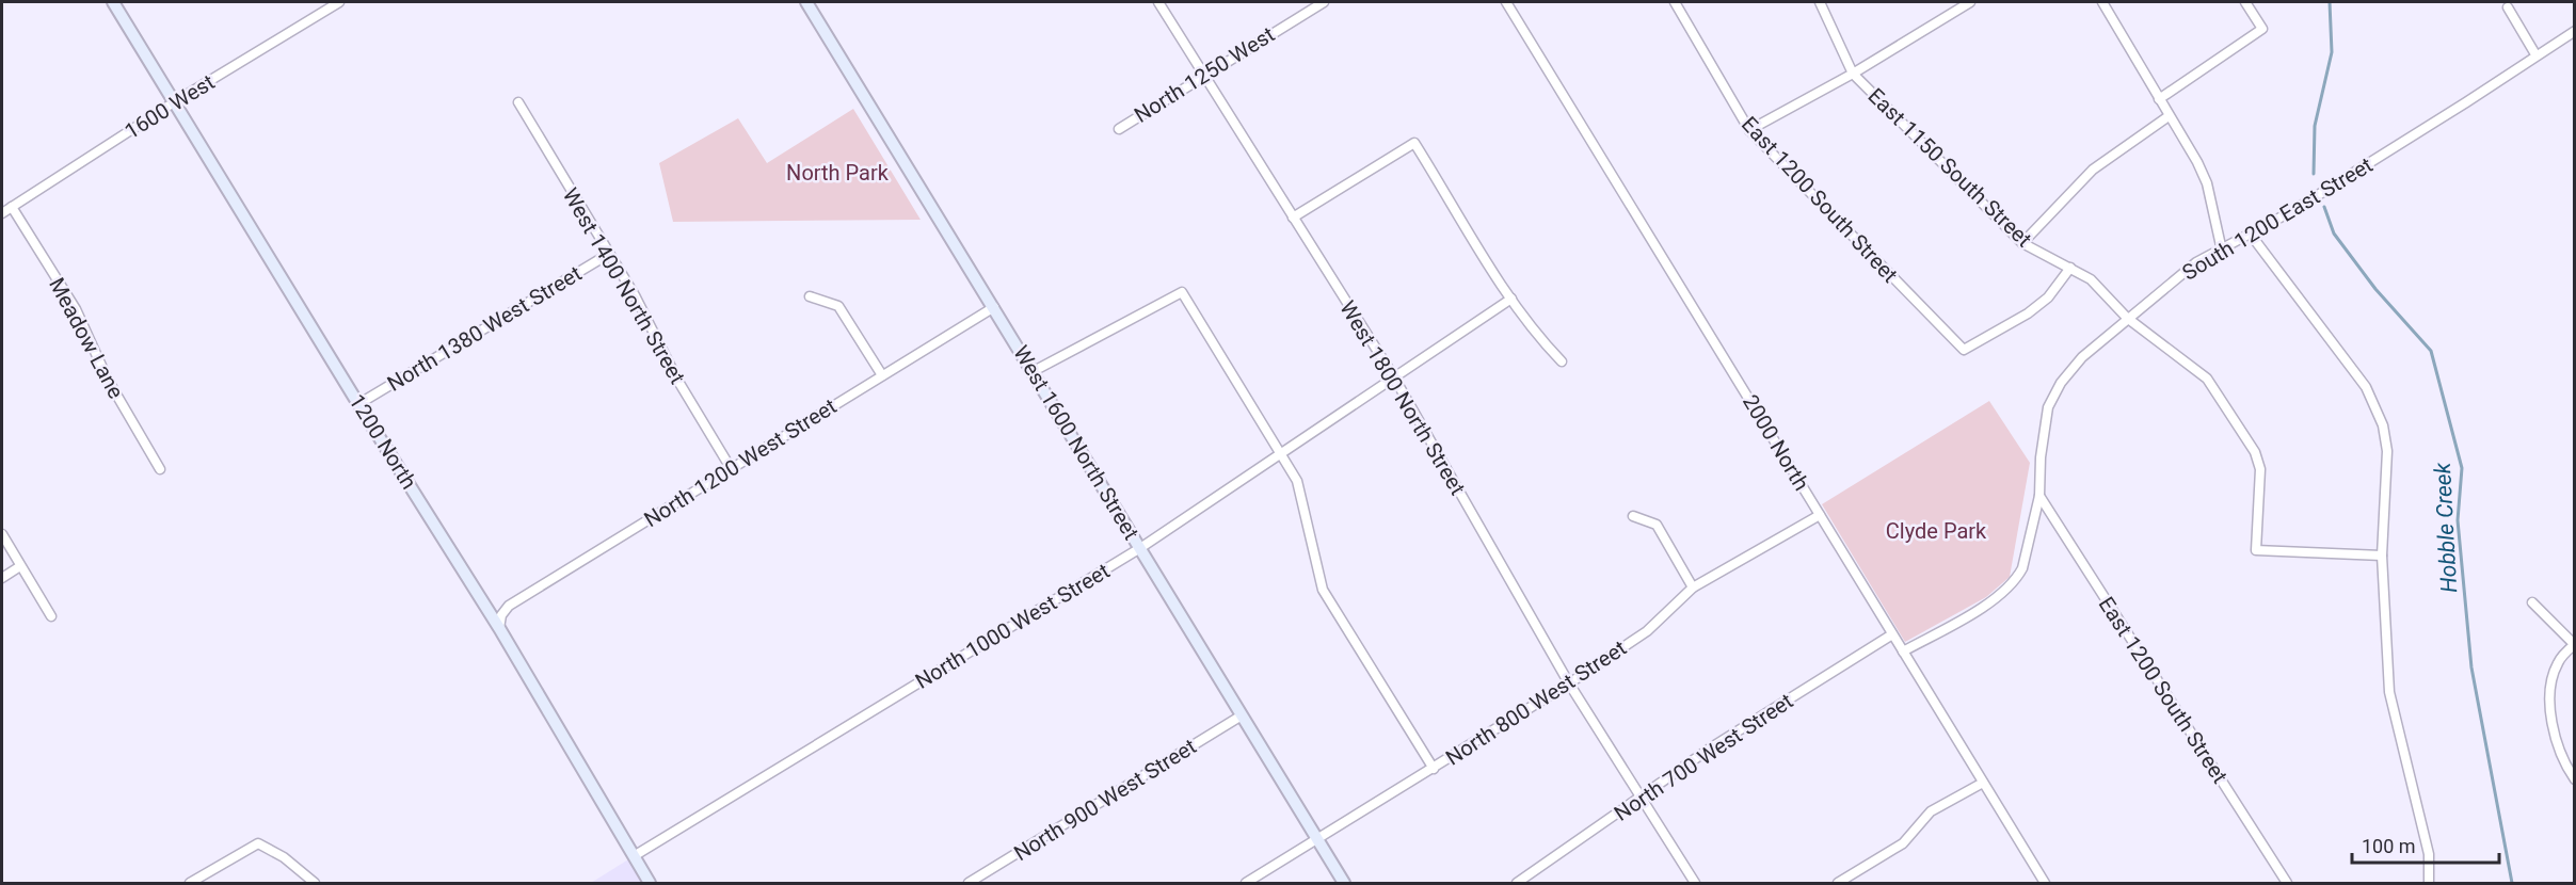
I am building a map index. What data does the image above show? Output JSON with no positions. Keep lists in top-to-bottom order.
{
  "streets": {
    "street": [
      "North 1250 West",
      "1600 West",
      "East 1150 South Street",
      "East 1200 South Street",
      "South 1200 East Street",
      "West 1400 North Street",
      "North 1380 West Street",
      "Meadow Lane",
      "West 1800 North Street",
      "1200 North",
      "West 1600 North Street",
      "2000 North",
      "North 1200 West Street",
      "North 1000 West Street",
      "North 800 West Street",
      "North 700 West Street",
      "North 900 West Street"
    ]
  },
  "crossings": [
    ["North 1250 West", "West 1800 North Street"],
    ["1600 West", "Meadow Lane"],
    ["1600 West", "1200 North"],
    ["East 1150 South Street", "East 1200 South Street"],
    ["East 1150 South Street", "South 1200 East Street"],
    ["East 1200 South Street", "South 1200 East Street"],
    ["South 1200 East Street", "2000 North"],
    ["West 1400 North Street", "North 1380 West Street"],
    ["West 1400 North Street", "North 1200 West Street"],
    ["North 1380 West Street", "1200 North"],
    ["West 1800 North Street", "North 1000 West Street"],
    ["West 1800 North Street", "North 800 West Street"],
    ["West 1800 North Street", "North 700 West Street"],
    ["1200 North", "North 1200 West Street"],
    ["1200 North", "North 1000 West Street"],
    ["West 1600 North Street", "North 1200 West Street"],
    ["West 1600 North Street", "North 1000 West Street"],
    ["West 1600 North Street", "North 800 West Street"],
    ["West 1600 North Street", "North 900 West Street"],
    ["2000 North", "North 800 West Street"],
    ["2000 North", "North 700 West Street"]
  ],
  "water": ["Hobble Creek"],
  "parks": ["North Park", "Clyde Park"],
  "scale_bar": "100 m"
}
